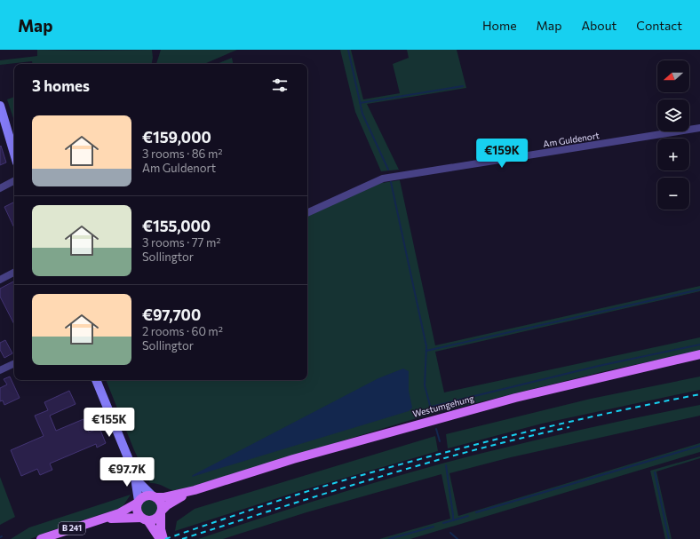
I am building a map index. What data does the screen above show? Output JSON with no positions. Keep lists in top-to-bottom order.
{
  "streets": {
    "main road": ["Westumgehung", "B 241"],
    "street": ["Am Guldenort"]
  },
  "crossings": [
    ["Westumgehung", "B 241"]
  ],
  "north": "left",
  "page": {
    "header": "Map",
    "nav": [
      "Home",
      "Map",
      "About",
      "Contact"
    ],
    "map_buttons": ["+", "−"],
    "heading": "3 homes",
    "list": [
      {
        "name": "€159,000",
        "note": "3 rooms · 86 m² · Am Guldenort"
      },
      {
        "name": "€155,000",
        "note": "3 rooms · 77 m² · Sollingtor"
      },
      {
        "name": "€97,700",
        "note": "2 rooms · 60 m² · Sollingtor"
      }
    ],
    "price": ["€159K", "€155K", "€97.7K"]
  }
}
